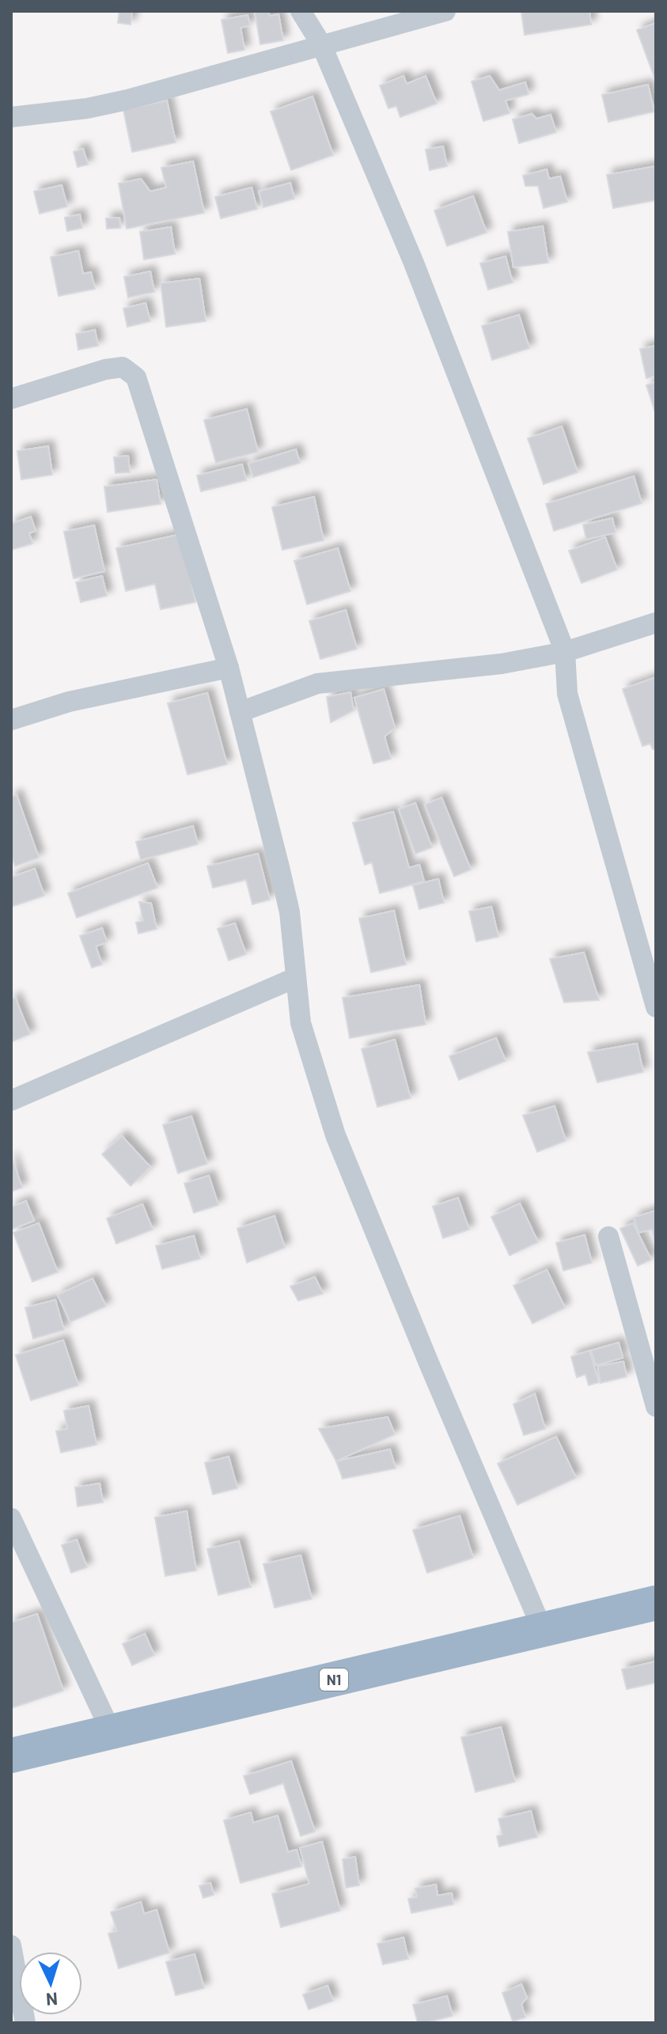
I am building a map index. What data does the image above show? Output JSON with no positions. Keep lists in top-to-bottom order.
{
  "streets": {
    "highway": ["N1"]
  },
  "north": "bottom"
}
